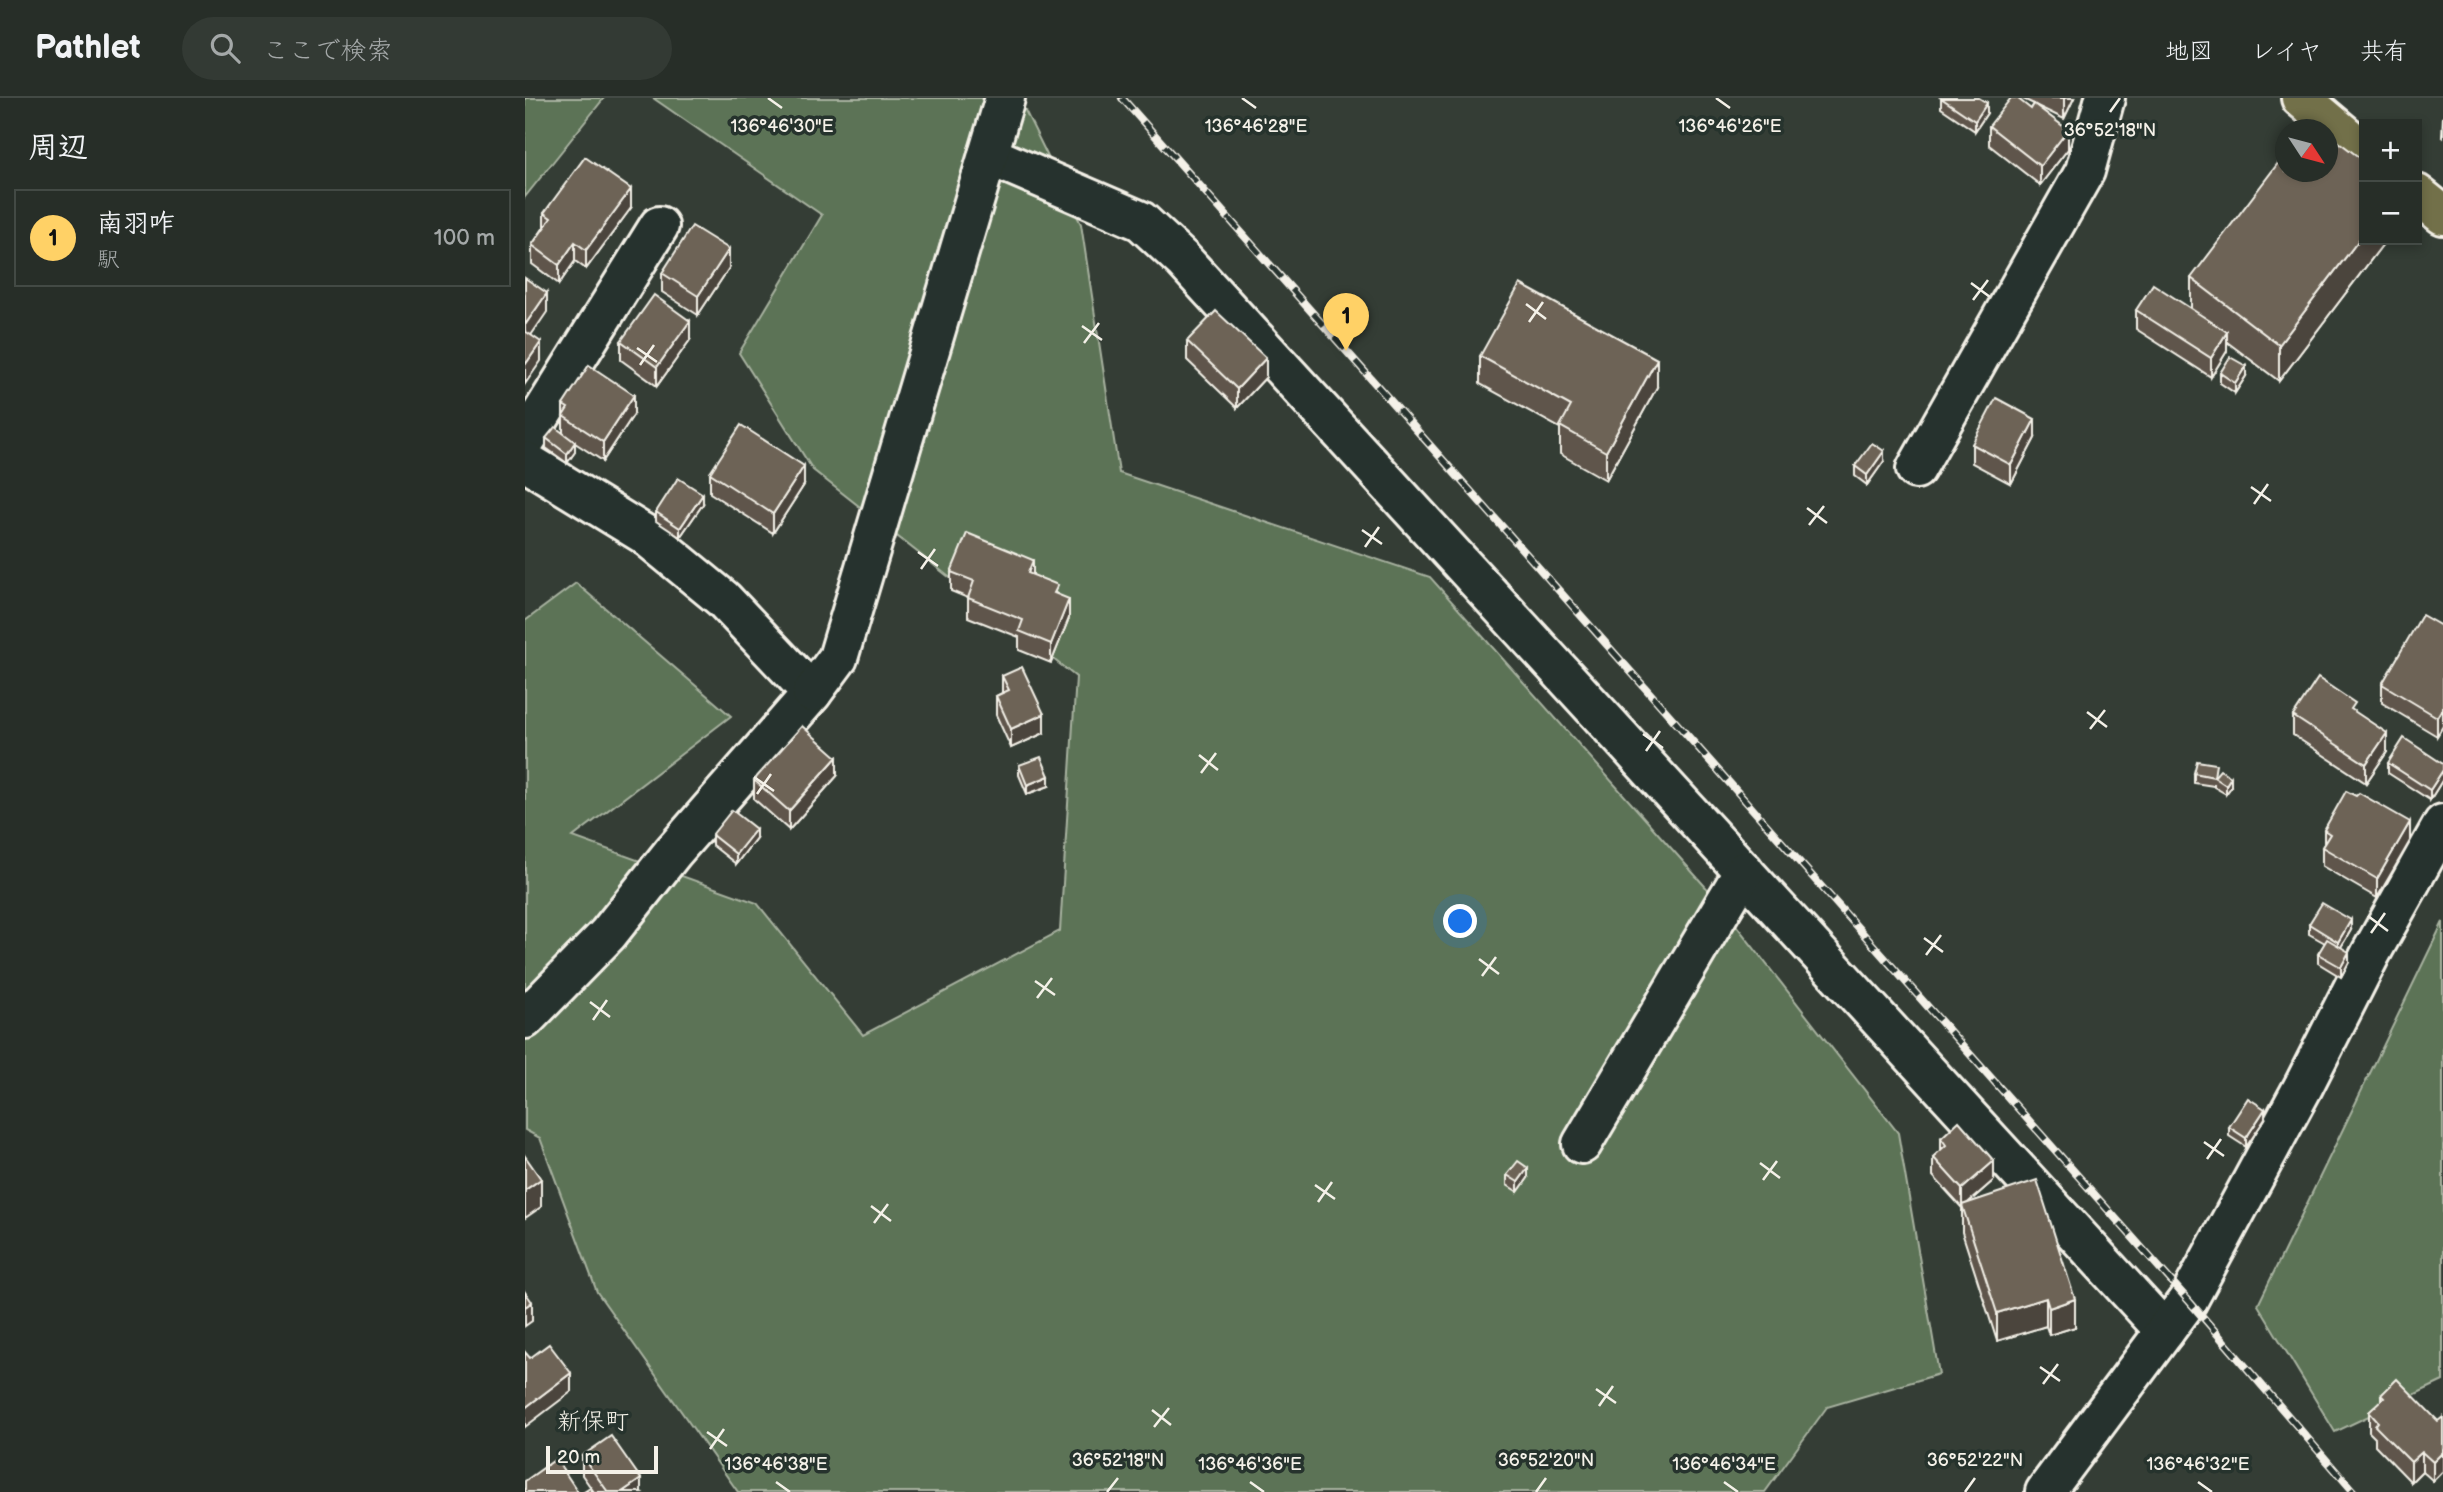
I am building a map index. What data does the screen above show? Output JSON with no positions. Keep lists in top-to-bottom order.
{
  "districts": ["新保町"],
  "scale_bar": "20 m",
  "north": "bottom right",
  "page": {
    "header": "Pathlet",
    "search": "ここで検索",
    "nav": ["地図", "レイヤ", "共有"],
    "heading": "周辺",
    "map_buttons": ["+", "−"],
    "list": [
      {
        "mark": "1",
        "name": "南羽咋",
        "note": "駅",
        "value": "100 m"
      }
    ],
    "pins": "1",
    "scale": "20 m"
  },
  "coordinates": [
    "136°46'28\"E",
    "136°46'26\"E",
    "136°46'30\"E",
    "36°52'18\"N",
    "36°52'20\"N",
    "36°52'22\"N",
    "136°46'38\"E",
    "136°46'36\"E",
    "136°46'34\"E",
    "136°46'32\"E"
  ]
}
